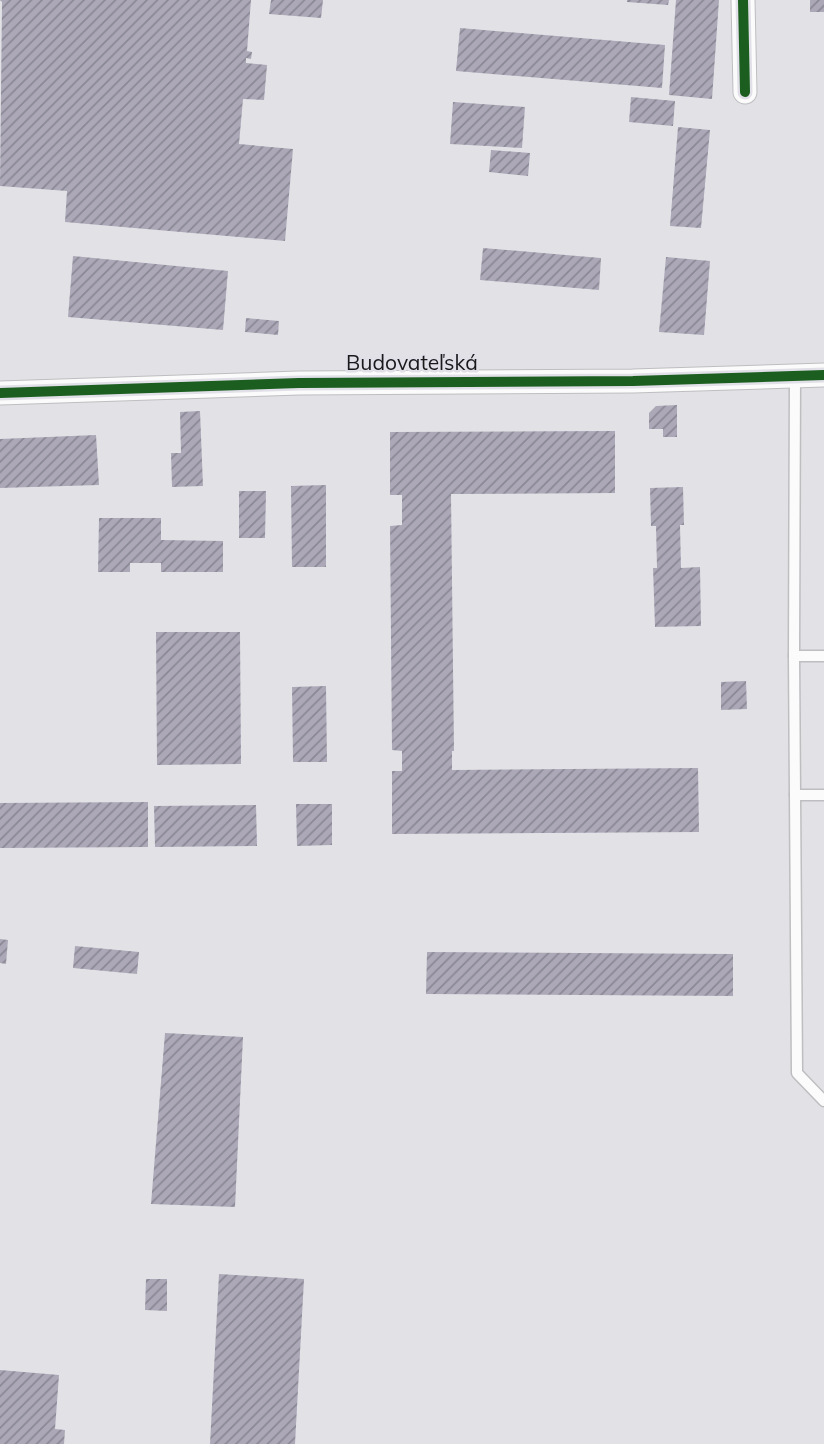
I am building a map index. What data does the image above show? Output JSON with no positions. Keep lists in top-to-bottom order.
{
  "streets": {
    "street": ["Budovateľská"]
  }
}
